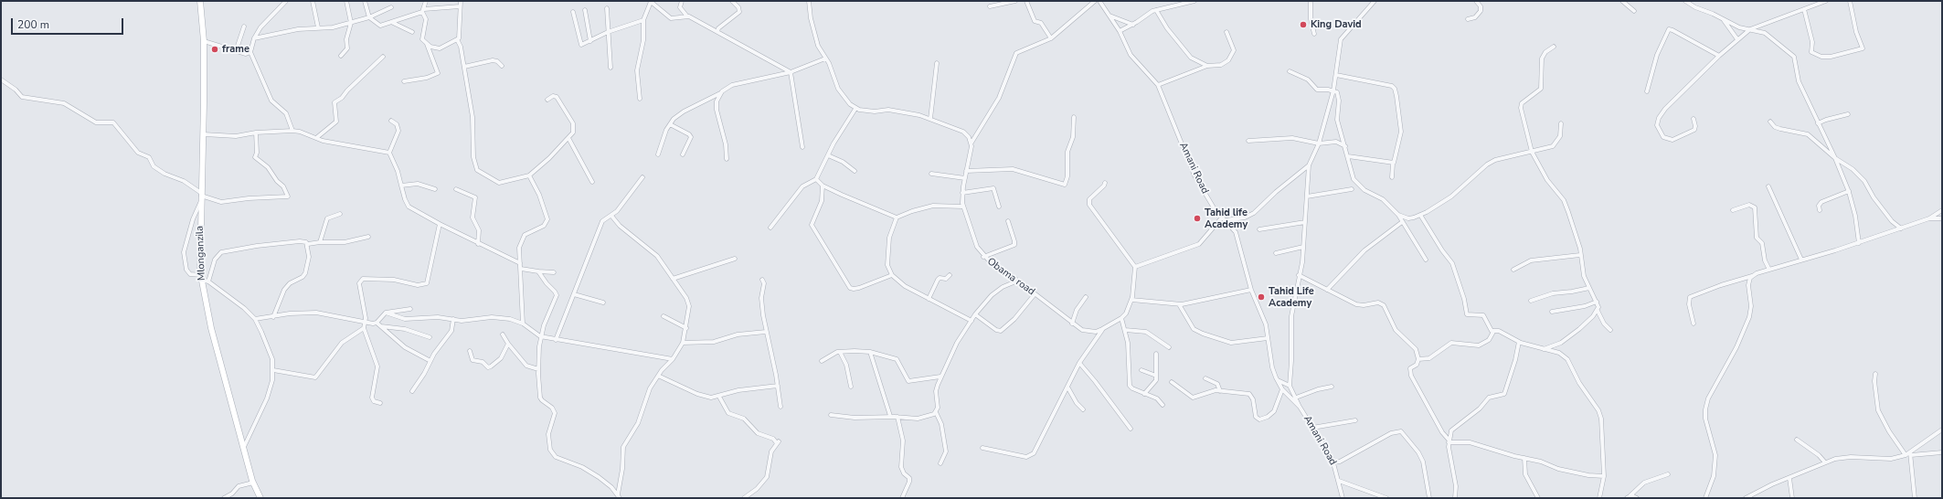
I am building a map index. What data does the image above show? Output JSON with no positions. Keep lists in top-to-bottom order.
{
  "streets": {
    "street": ["Amani Road", "Mlonganzila", "Obama road"]
  },
  "places": [
    "King David",
    "frame",
    "Tahid life Academy",
    "Tahid Life Academy"
  ],
  "scale_bar": "200 m"
}
